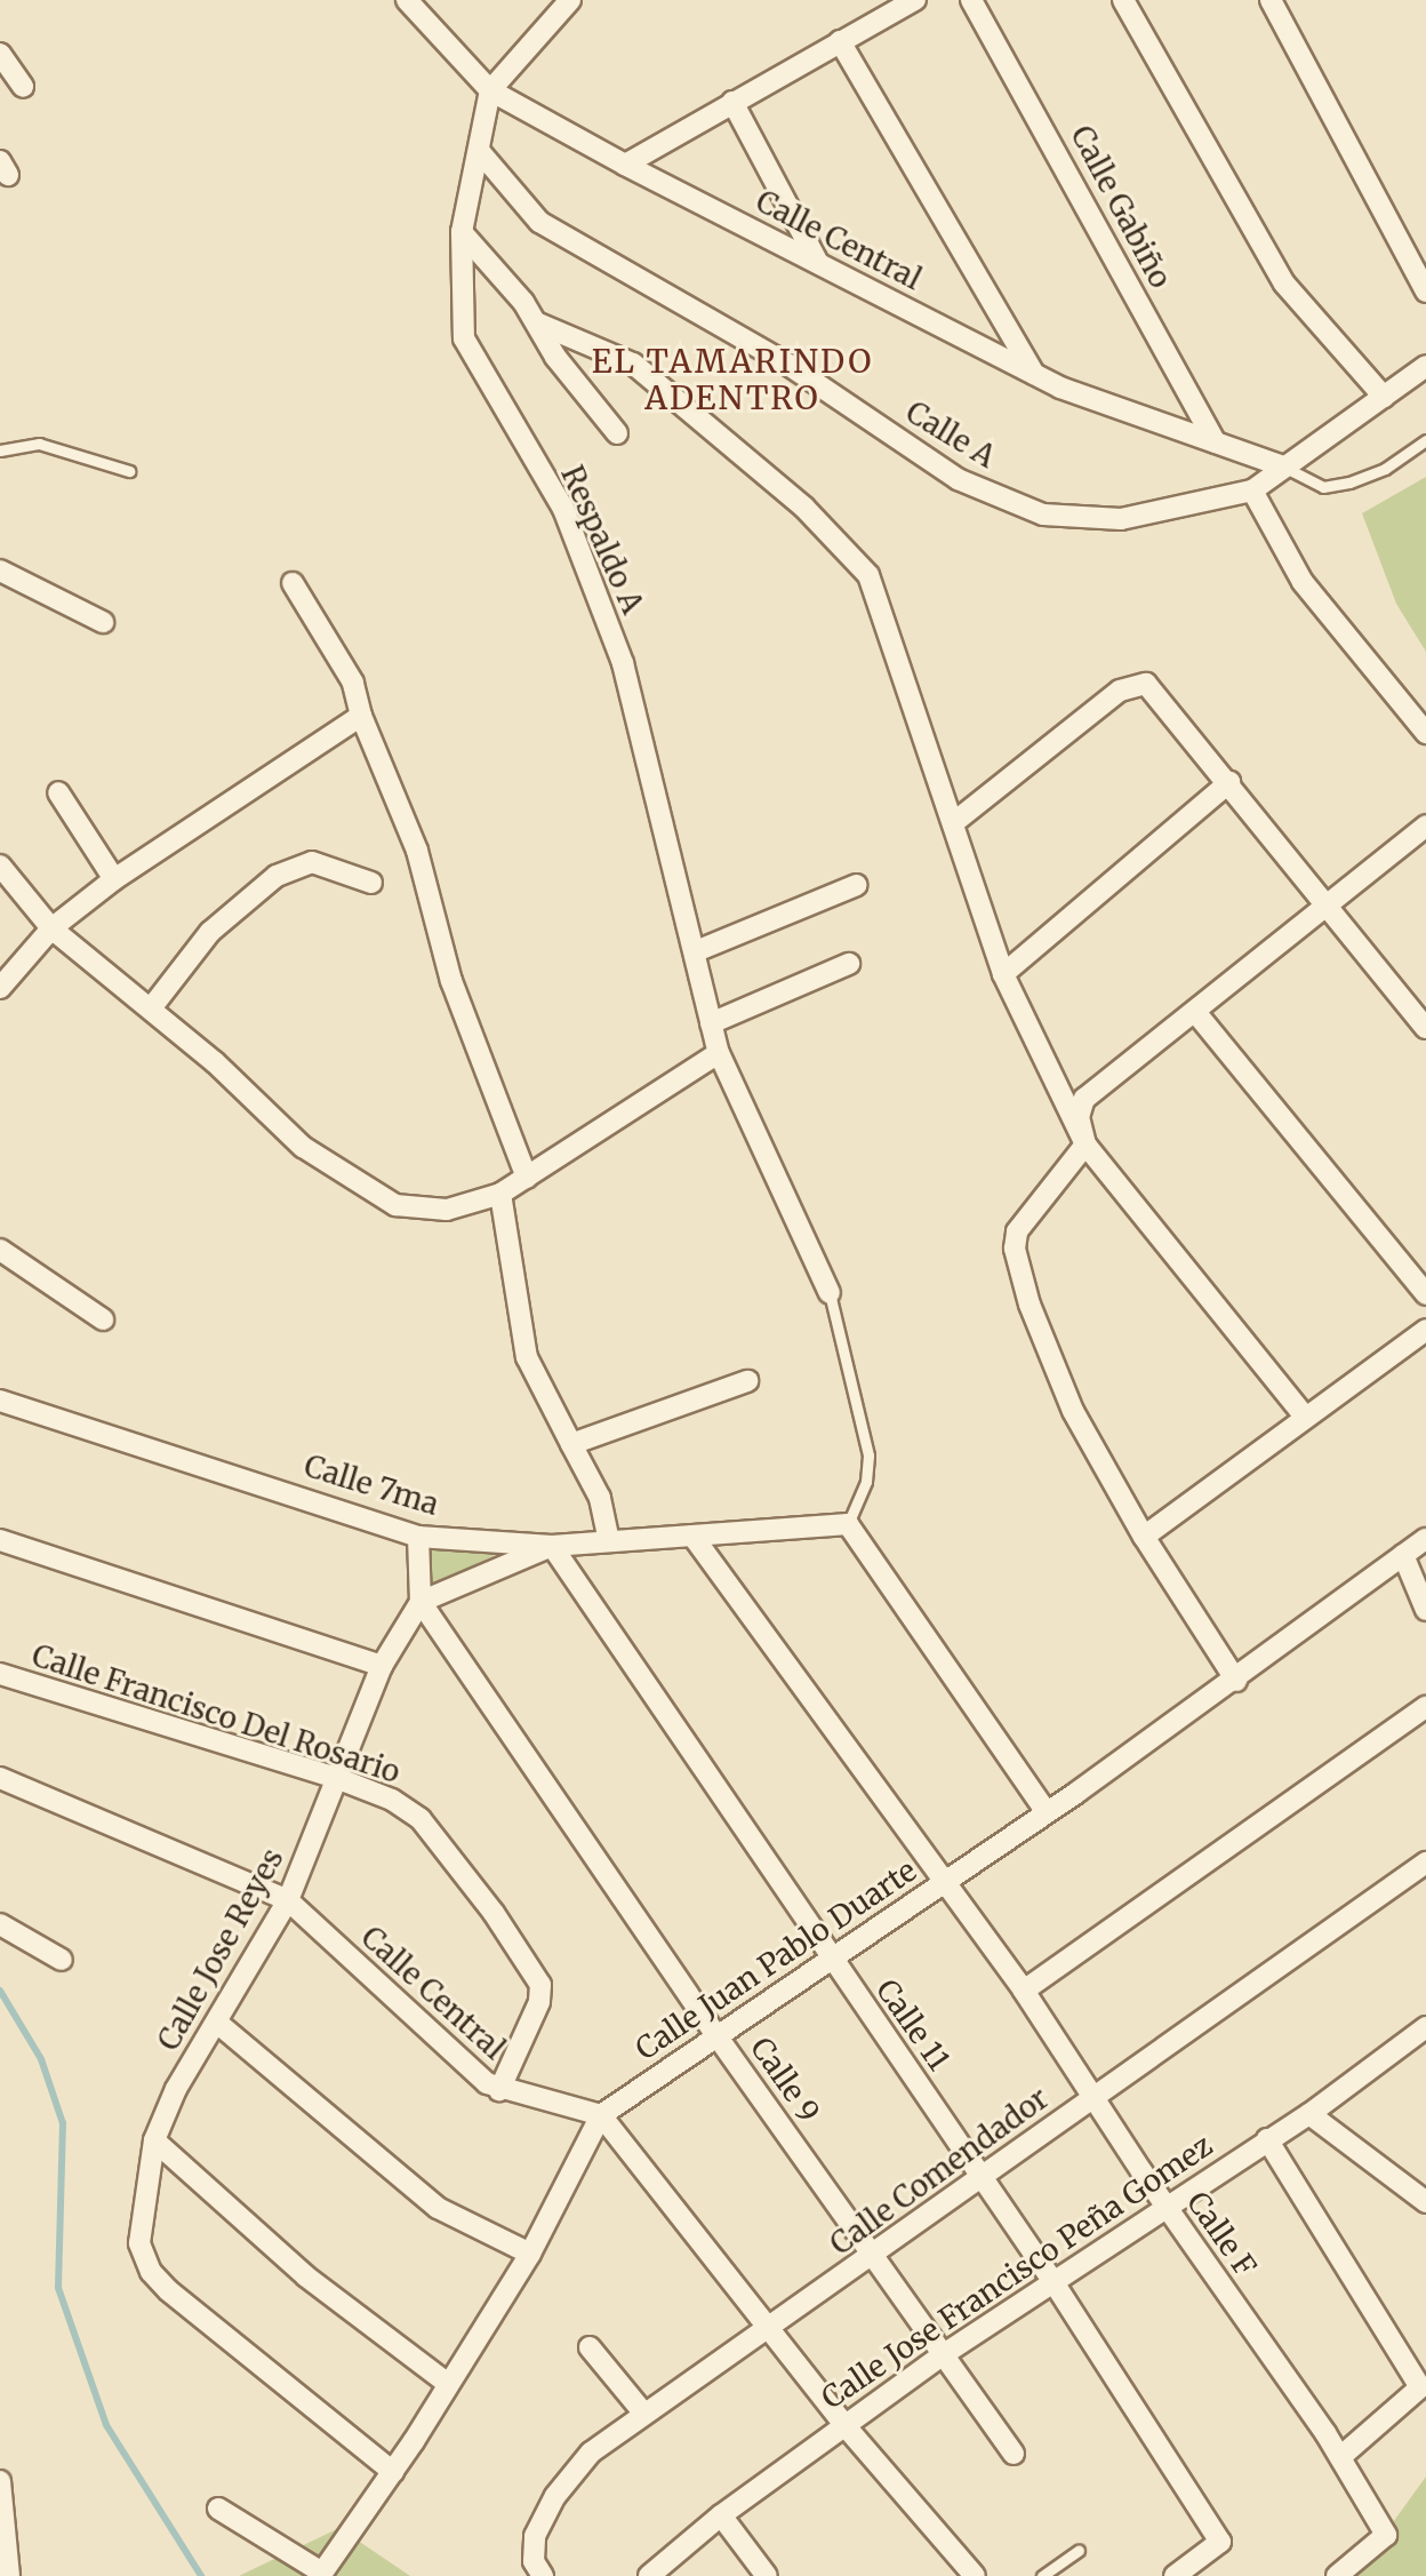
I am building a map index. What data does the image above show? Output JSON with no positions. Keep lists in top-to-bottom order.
{
  "streets": {
    "street": [
      "Calle Gabiño",
      "Calle Central",
      "Calle A",
      "Respaldo A",
      "Calle 7ma",
      "Calle Francisco Del Rosario",
      "Calle Jose Reyes",
      "Calle Juan Pablo Duarte",
      "Calle 11",
      "Calle 9",
      "Calle Comendador",
      "Calle F",
      "Calle Jose Francisco Peña Gomez"
    ]
  },
  "crossings": [
    ["Calle Gabiño", "Calle Central"],
    ["Calle Central", "Respaldo A"],
    ["Calle Central", "Calle Francisco Del Rosario"],
    ["Calle Central", "Calle Jose Reyes"],
    ["Calle Central", "Calle Juan Pablo Duarte"],
    ["Calle A", "Respaldo A"],
    ["Calle 7ma", "Calle 11"],
    ["Calle 7ma", "Calle F"],
    ["Calle Francisco Del Rosario", "Calle Jose Reyes"],
    ["Calle Jose Reyes", "Calle Juan Pablo Duarte"],
    ["Calle Jose Reyes", "Calle 9"],
    ["Calle Juan Pablo Duarte", "Calle 11"],
    ["Calle Juan Pablo Duarte", "Calle 9"],
    ["Calle Juan Pablo Duarte", "Calle F"],
    ["Calle 11", "Calle Comendador"],
    ["Calle 11", "Calle Jose Francisco Peña Gomez"],
    ["Calle 9", "Calle Comendador"],
    ["Calle 9", "Calle Jose Francisco Peña Gomez"],
    ["Calle Comendador", "Calle F"],
    ["Calle F", "Calle Jose Francisco Peña Gomez"]
  ],
  "districts": ["EL TAMARINDO ADENTRO"]
}
